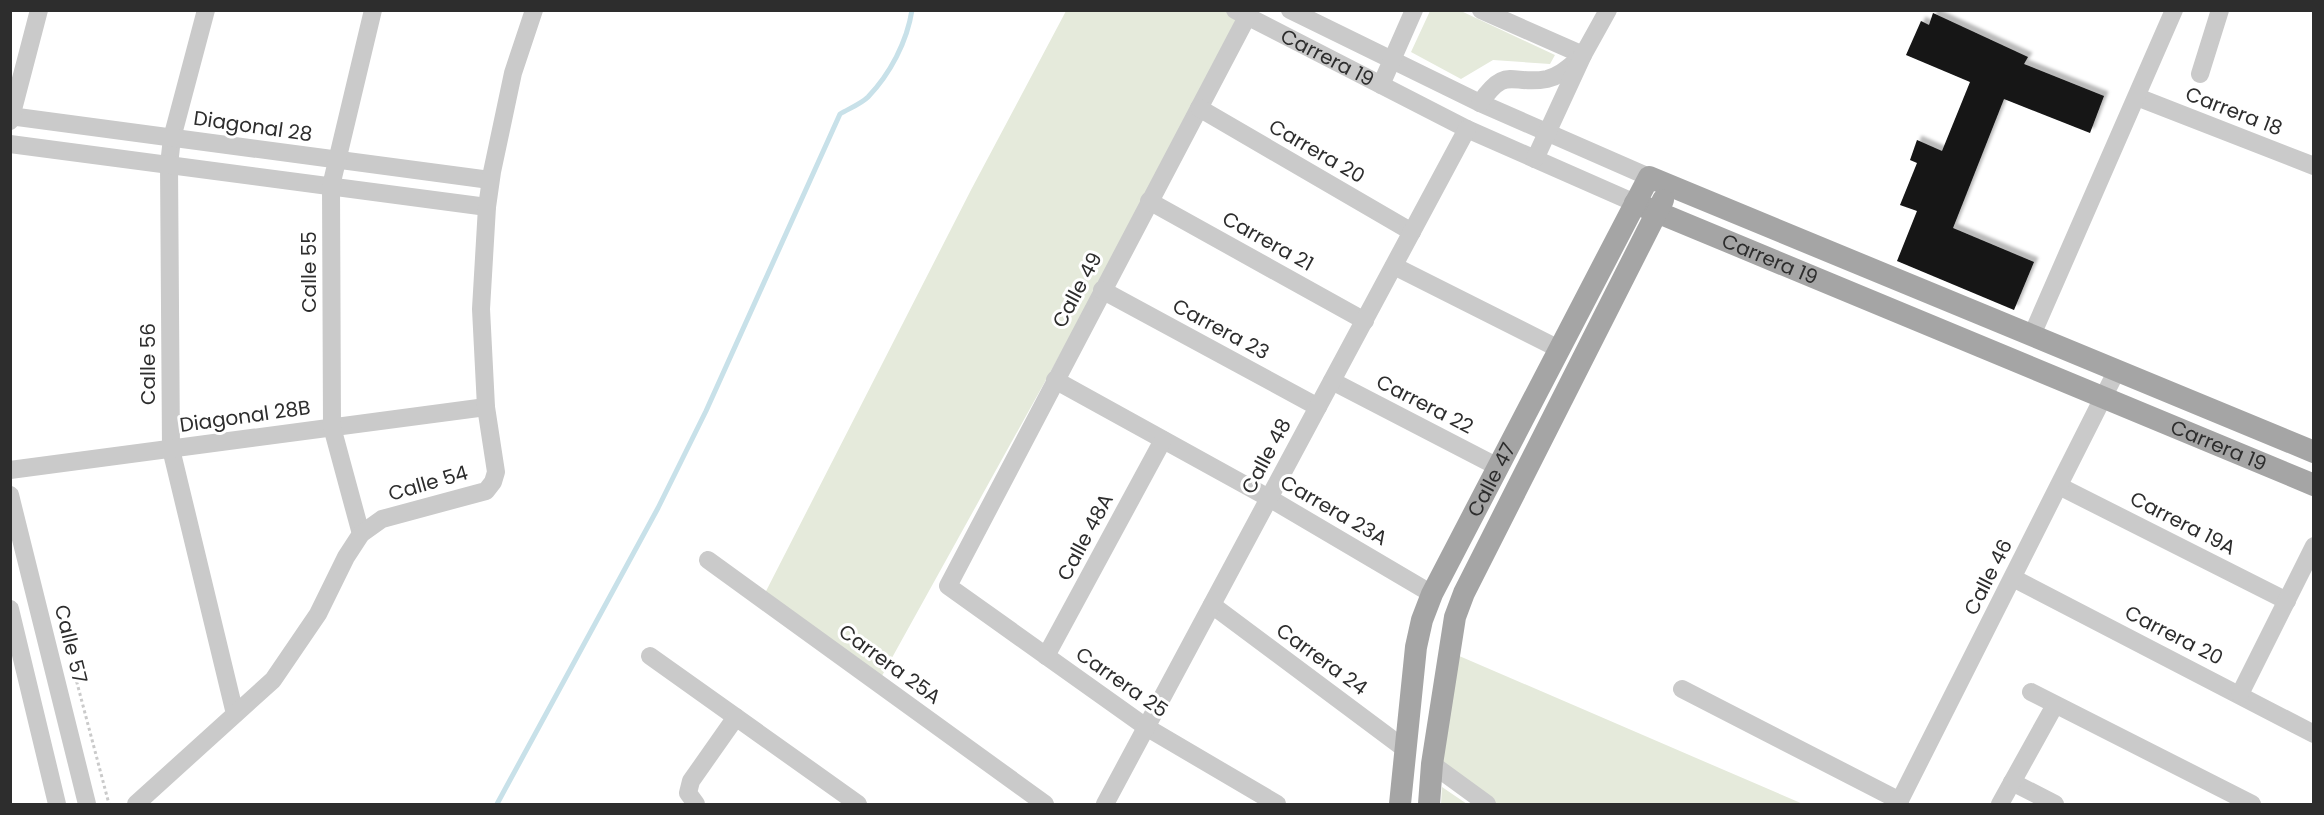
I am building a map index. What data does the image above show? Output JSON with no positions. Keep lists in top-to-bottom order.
{
  "streets": {
    "main road": ["Carrera 19", "Calle 47"],
    "street": [
      "Carrera 18",
      "Diagonal 28",
      "Carrera 20",
      "Carrera 21",
      "Calle 55",
      "Calle 49",
      "Carrera 23",
      "Calle 56",
      "Carrera 22",
      "Diagonal 28B",
      "Calle 48",
      "Calle 54",
      "Carrera 23A",
      "Carrera 19A",
      "Calle 48A",
      "Calle 46",
      "Calle 57",
      "Carrera 24",
      "Carrera 25A",
      "Carrera 25"
    ]
  },
  "crossings": [
    ["Carrera 19", "Calle 49"],
    ["Carrera 19", "Calle 48"],
    ["Carrera 19", "Calle 47"],
    ["Carrera 19", "Calle 46"],
    ["Diagonal 28", "Calle 55"],
    ["Diagonal 28", "Calle 56"],
    ["Diagonal 28", "Calle 54"],
    ["Carrera 20", "Calle 49"],
    ["Carrera 20", "Calle 48"],
    ["Carrera 20", "Calle 46"],
    ["Carrera 21", "Calle 49"],
    ["Carrera 21", "Calle 48"],
    ["Calle 55", "Diagonal 28B"],
    ["Calle 55", "Calle 54"],
    ["Calle 49", "Carrera 23"],
    ["Calle 49", "Carrera 23A"],
    ["Calle 49", "Carrera 25"],
    ["Carrera 23", "Calle 48"],
    ["Calle 56", "Diagonal 28B"],
    ["Calle 56", "Calle 54"],
    ["Carrera 22", "Calle 48"],
    ["Carrera 22", "Calle 47"],
    ["Diagonal 28B", "Calle 54"],
    ["Calle 48", "Carrera 23A"],
    ["Calle 48", "Carrera 24"],
    ["Calle 48", "Carrera 25"],
    ["Calle 47", "Carrera 23A"],
    ["Calle 47", "Carrera 24"],
    ["Carrera 23A", "Calle 48A"],
    ["Carrera 19A", "Calle 46"],
    ["Calle 48A", "Carrera 25"]
  ]
}
